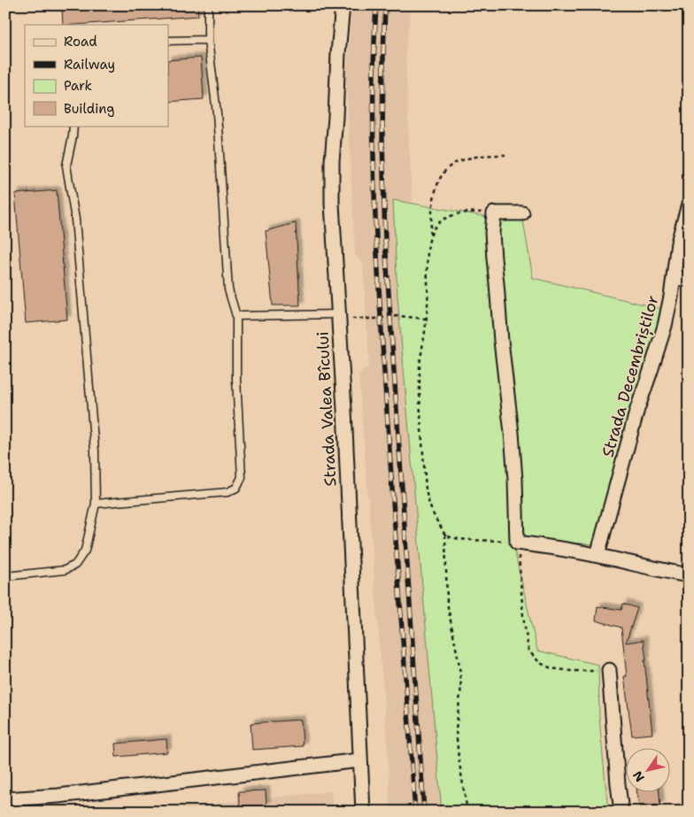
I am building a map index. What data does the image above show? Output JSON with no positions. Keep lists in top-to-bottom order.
{
  "streets": {
    "street": ["Strada Decembriștilor", "Strada Valea Bîcului"]
  },
  "legend": [
    "Road",
    "Railway",
    "Park",
    "Building"
  ],
  "north": "bottom left"
}
